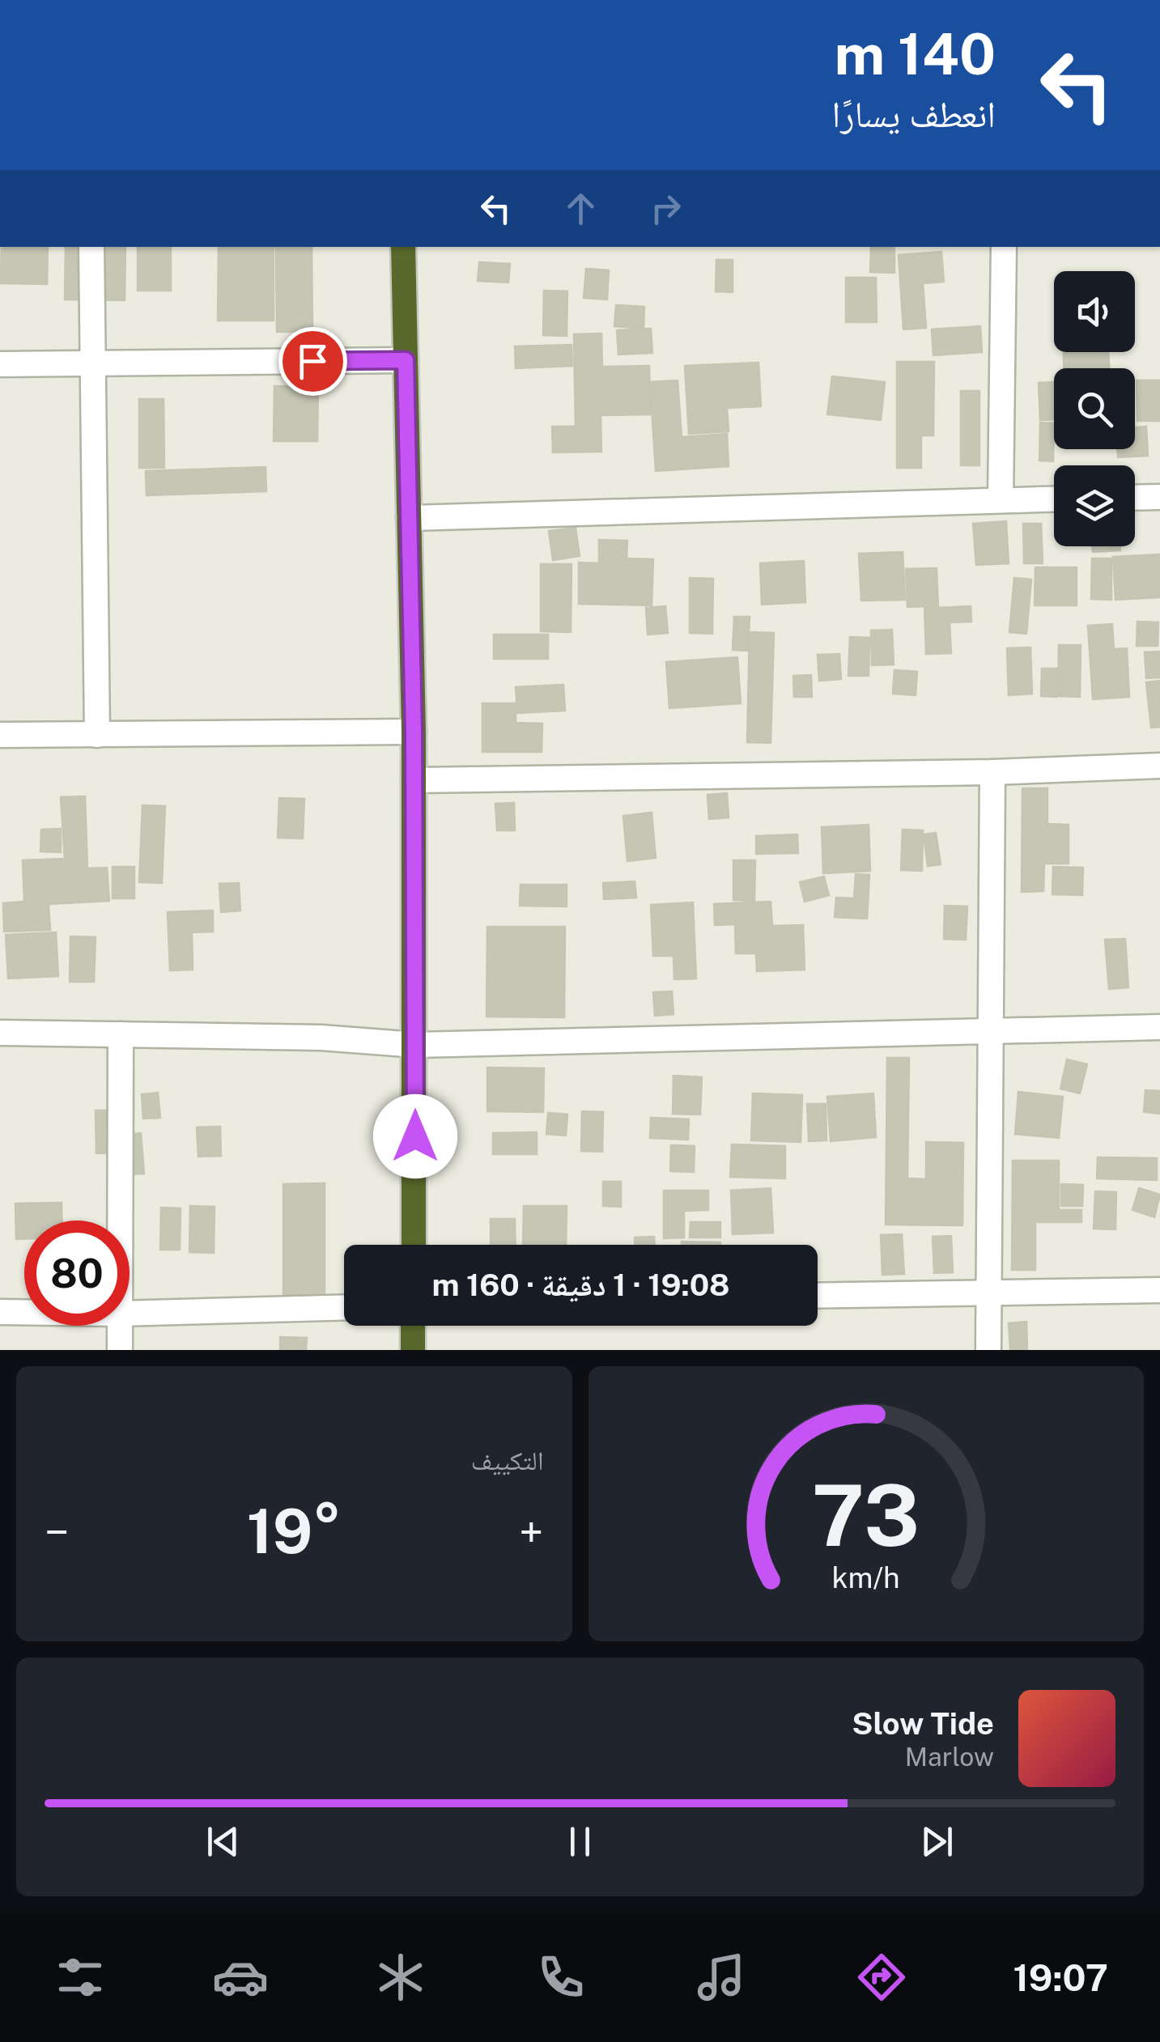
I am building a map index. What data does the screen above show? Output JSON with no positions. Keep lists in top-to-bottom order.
{
  "page": {
    "turn": ["140 m", "انعطف يسارًا"],
    "limit": "80",
    "trip": "19:08 · 1 دقيقة · 160 m",
    "tile": "التكييف",
    "heat": ["−", "19°", "+"],
    "song": ["Slow Tide", "Marlow"],
    "tabs": "19:07",
    "gauge": ["73", "km/h"]
  }
}
